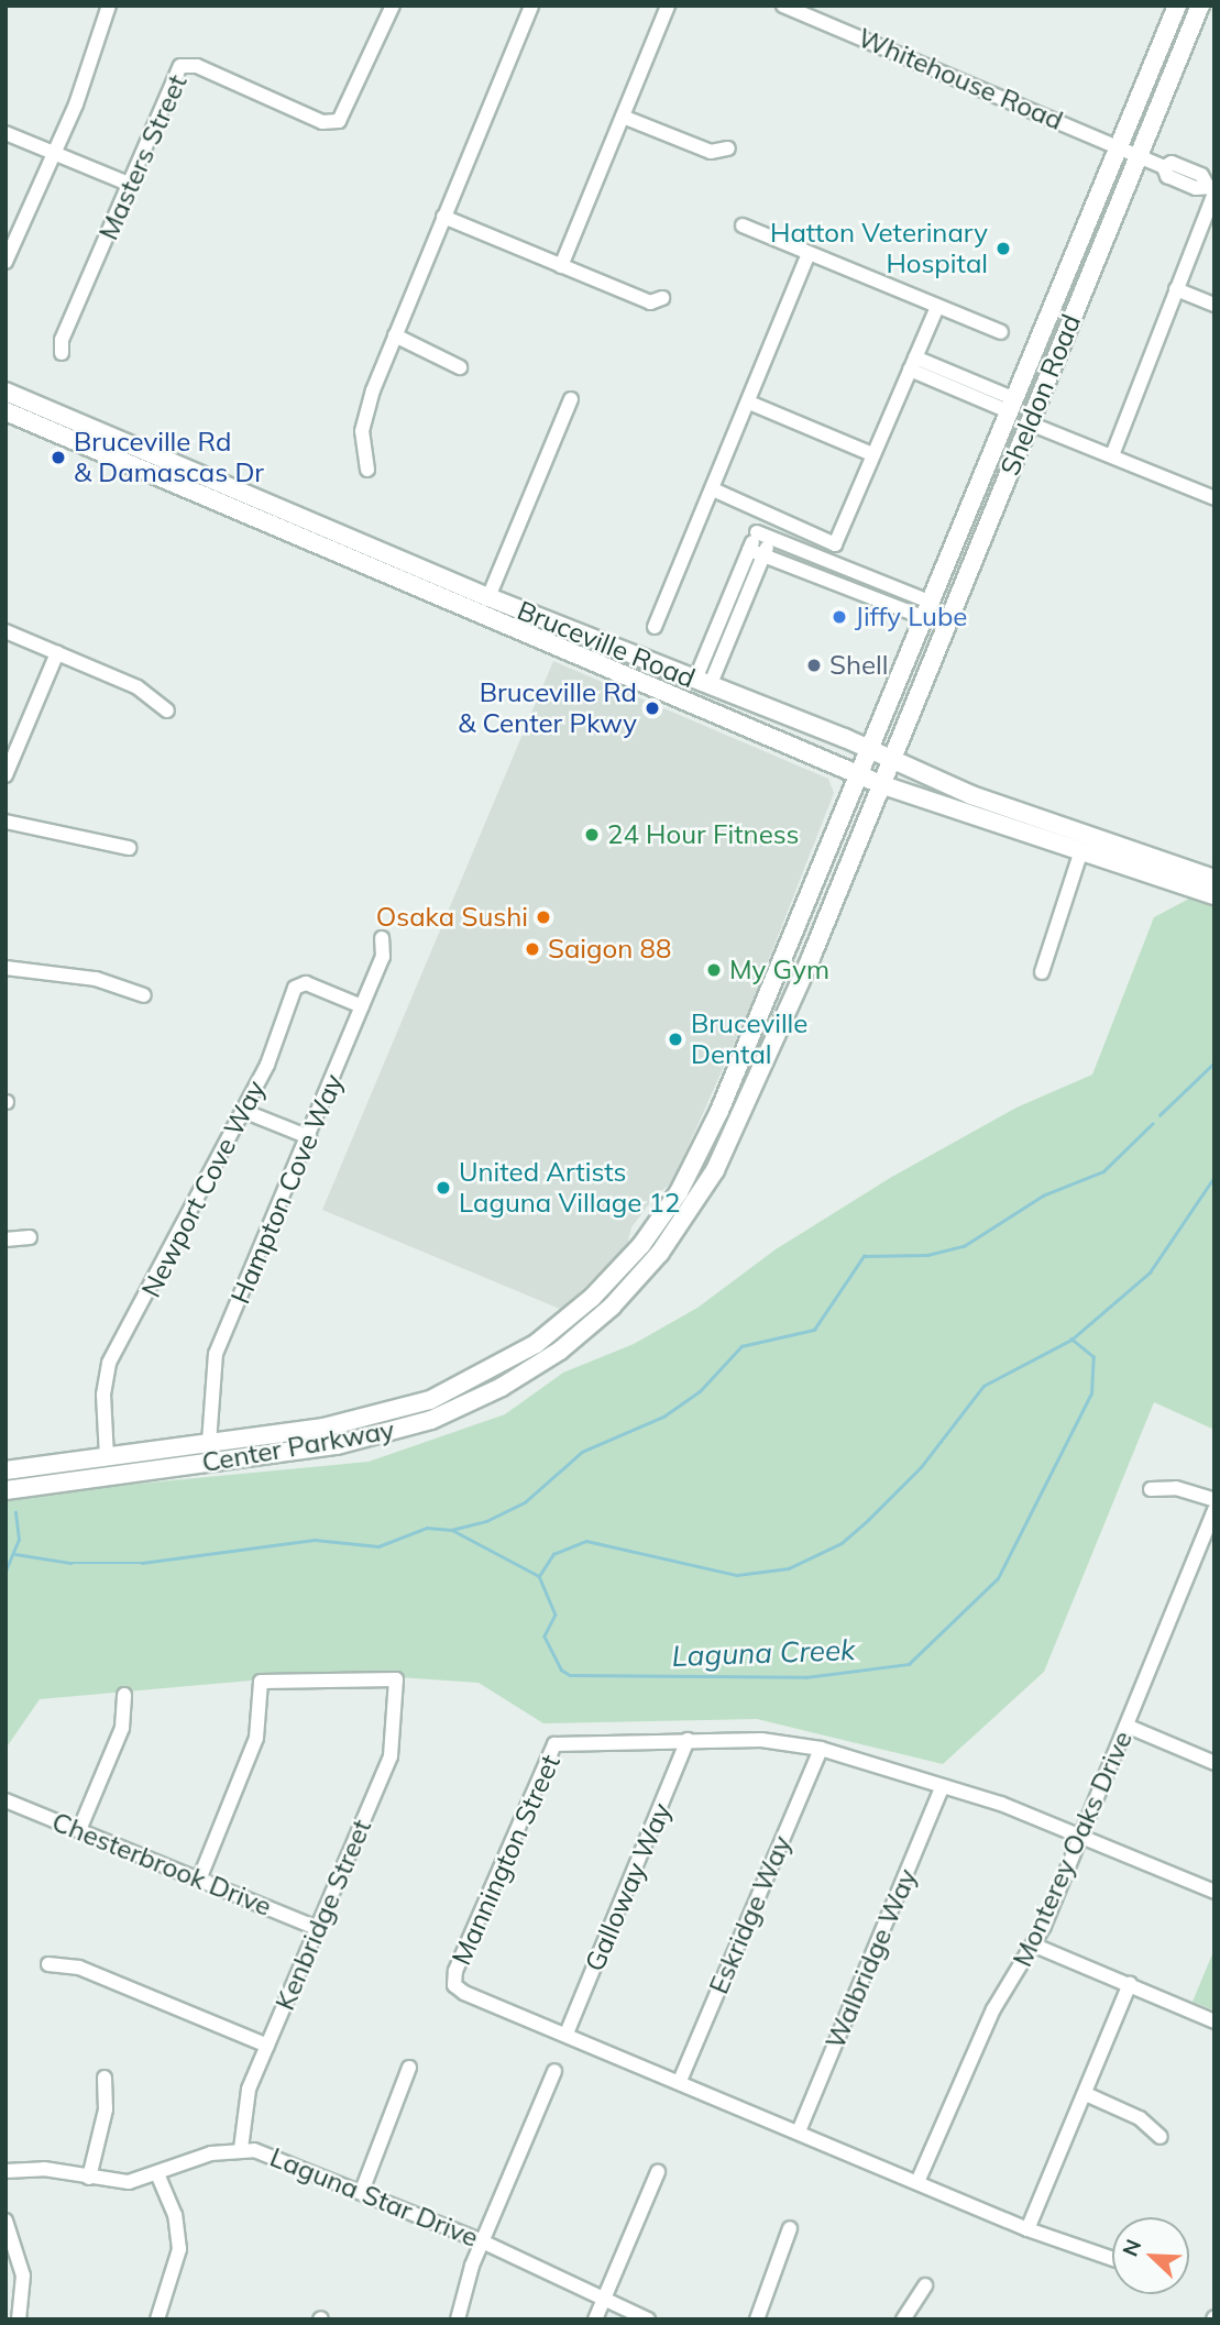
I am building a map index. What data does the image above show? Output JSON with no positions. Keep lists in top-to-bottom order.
{
  "streets": {
    "main road": ["Sheldon Road", "Bruceville Road", "Center Parkway"],
    "street": [
      "Whitehouse Road",
      "Masters Street",
      "Newport Cove Way",
      "Hampton Cove Way",
      "Monterey Oaks Drive",
      "Mannington Street",
      "Chesterbrook Drive",
      "Galloway Way",
      "Kenbridge Street",
      "Eskridge Way",
      "Walbridge Way",
      "Laguna Star Drive"
    ]
  },
  "crossings": [
    ["Whitehouse Road", "Sheldon Road"],
    ["Sheldon Road", "Bruceville Road"],
    ["Sheldon Road", "Center Parkway"],
    ["Bruceville Road", "Center Parkway"],
    ["Newport Cove Way", "Hampton Cove Way"],
    ["Newport Cove Way", "Center Parkway"],
    ["Hampton Cove Way", "Center Parkway"],
    ["Monterey Oaks Drive", "Mannington Street"],
    ["Mannington Street", "Galloway Way"],
    ["Mannington Street", "Eskridge Way"],
    ["Mannington Street", "Walbridge Way"],
    ["Chesterbrook Drive", "Kenbridge Street"],
    ["Kenbridge Street", "Laguna Star Drive"]
  ],
  "water": ["Laguna Creek"],
  "places": [
    "Hatton Veterinary Hospital",
    "Bruceville Rd & Damascas Dr",
    "Jiffy Lube",
    "Shell",
    "Bruceville Rd & Center Pkwy",
    "24 Hour Fitness",
    "Osaka Sushi",
    "Saigon 88",
    "My Gym",
    "Bruceville Dental",
    "United Artists Laguna Village 12"
  ],
  "north": "top left"
}
